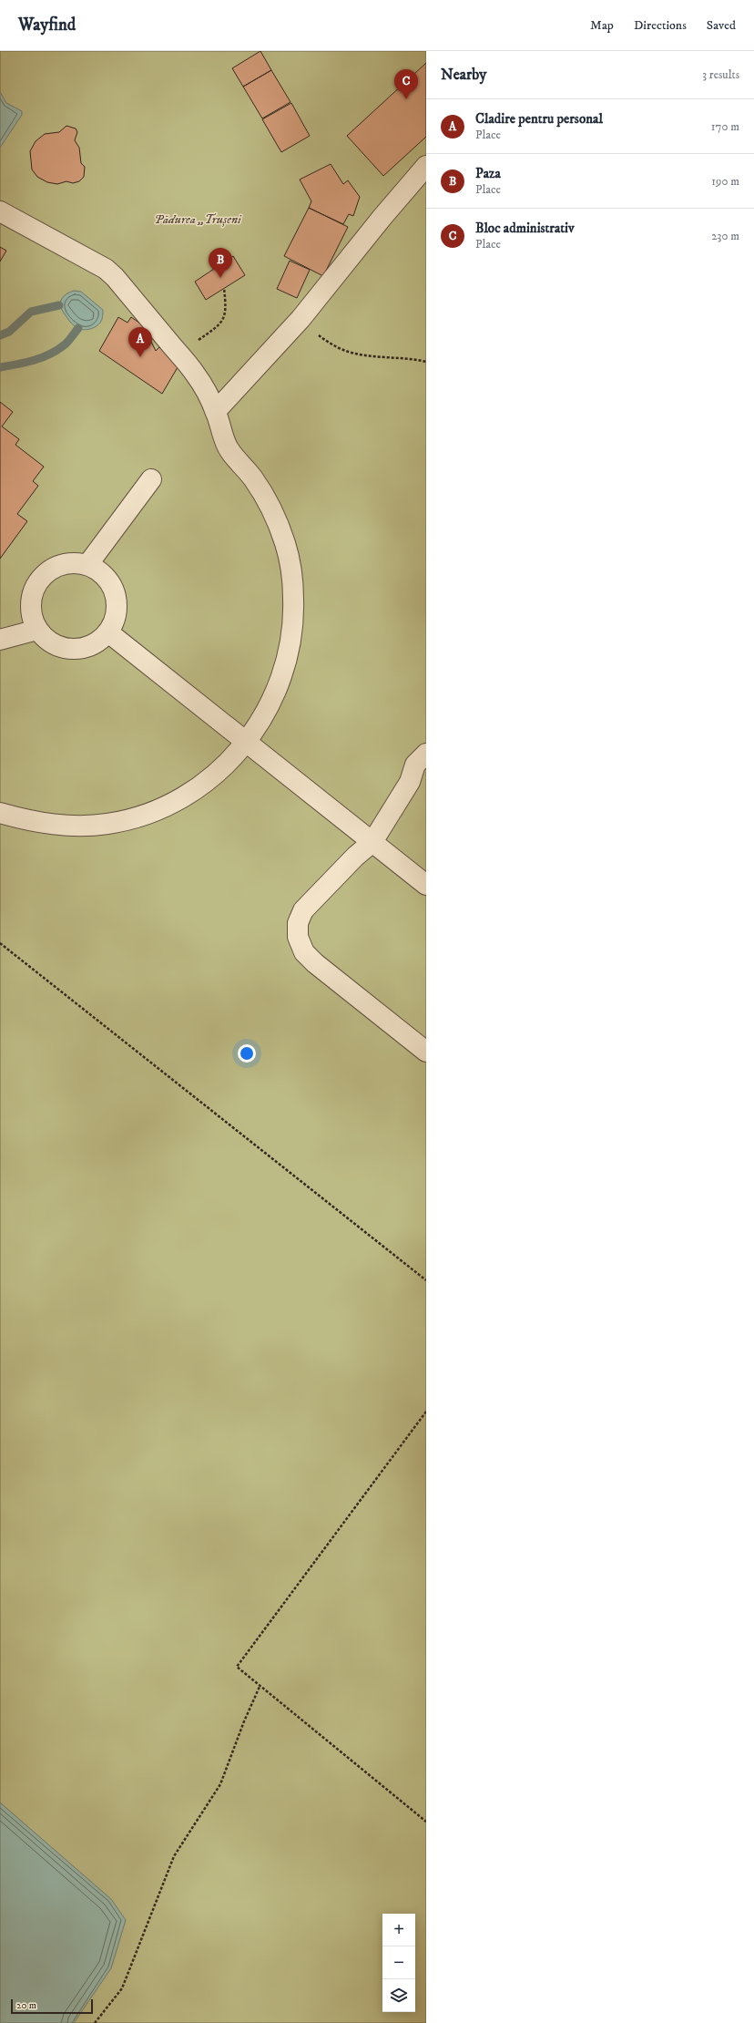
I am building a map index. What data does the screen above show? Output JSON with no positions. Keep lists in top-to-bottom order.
{
  "parks": ["Pădurea „Trușeni"],
  "scale_bar": "20 m",
  "page": {
    "header": "Wayfind",
    "nav": ["Map", "Directions", "Saved"],
    "heading": ["Nearby", "3 results"],
    "pins": ["C", "B", "A"],
    "list": [
      {
        "mark": "A",
        "name": "Cladire pentru personal",
        "note": "Place",
        "value": "170 m"
      },
      {
        "mark": "B",
        "name": "Paza",
        "note": "Place",
        "value": "190 m"
      },
      {
        "mark": "C",
        "name": "Bloc administrativ",
        "note": "Place",
        "value": "230 m"
      }
    ],
    "map_buttons": ["+", "−"],
    "scale": "20 m"
  }
}
